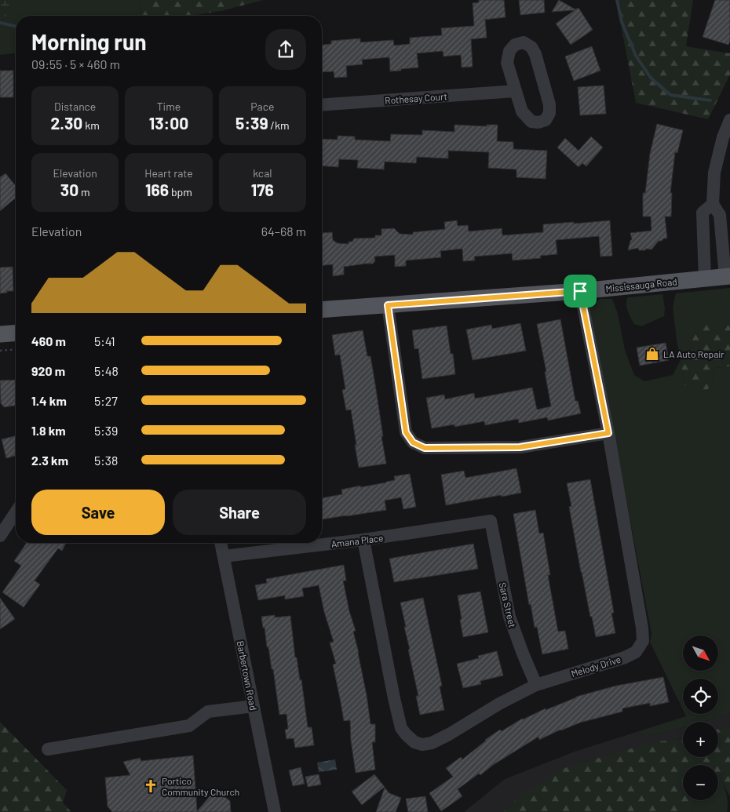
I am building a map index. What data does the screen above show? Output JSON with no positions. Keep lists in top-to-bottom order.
{
  "streets": {
    "main road": ["Mississauga Road"],
    "street": [
      "Rothesay Court",
      "Amana Place",
      "Sara Street",
      "Melody Drive",
      "Barbertown Road"
    ]
  },
  "crossings": [
    ["Mississauga Road", "Melody Drive"],
    ["Amana Place", "Sara Street"],
    ["Amana Place", "Melody Drive"],
    ["Amana Place", "Barbertown Road"],
    ["Sara Street", "Melody Drive"]
  ],
  "places": {
    "shop": ["LA Auto Repair"],
    "church": ["Portico Community Church"]
  },
  "north": "bottom right",
  "page": {
    "heading": ["Morning run", "09:55 · 5 × 460 m"],
    "stats": [
      ["Distance", "2.30 km"],
      ["Time", "13:00"],
      ["Pace", "5:39 /km"],
      ["Elevation", "30 m"],
      ["Heart rate", "166 bpm"],
      ["kcal", "176"]
    ],
    "chart": ["Elevation", "64–68 m"],
    "list": [
      {
        "name": "460 m",
        "note": "5:41"
      },
      {
        "name": "920 m",
        "note": "5:48"
      },
      {
        "name": "1.4 km",
        "note": "5:27"
      },
      {
        "name": "1.8 km",
        "note": "5:39"
      },
      {
        "name": "2.3 km",
        "note": "5:38"
      }
    ],
    "buttons": ["Save", "Share"],
    "map_buttons": ["+", "−"]
  }
}
